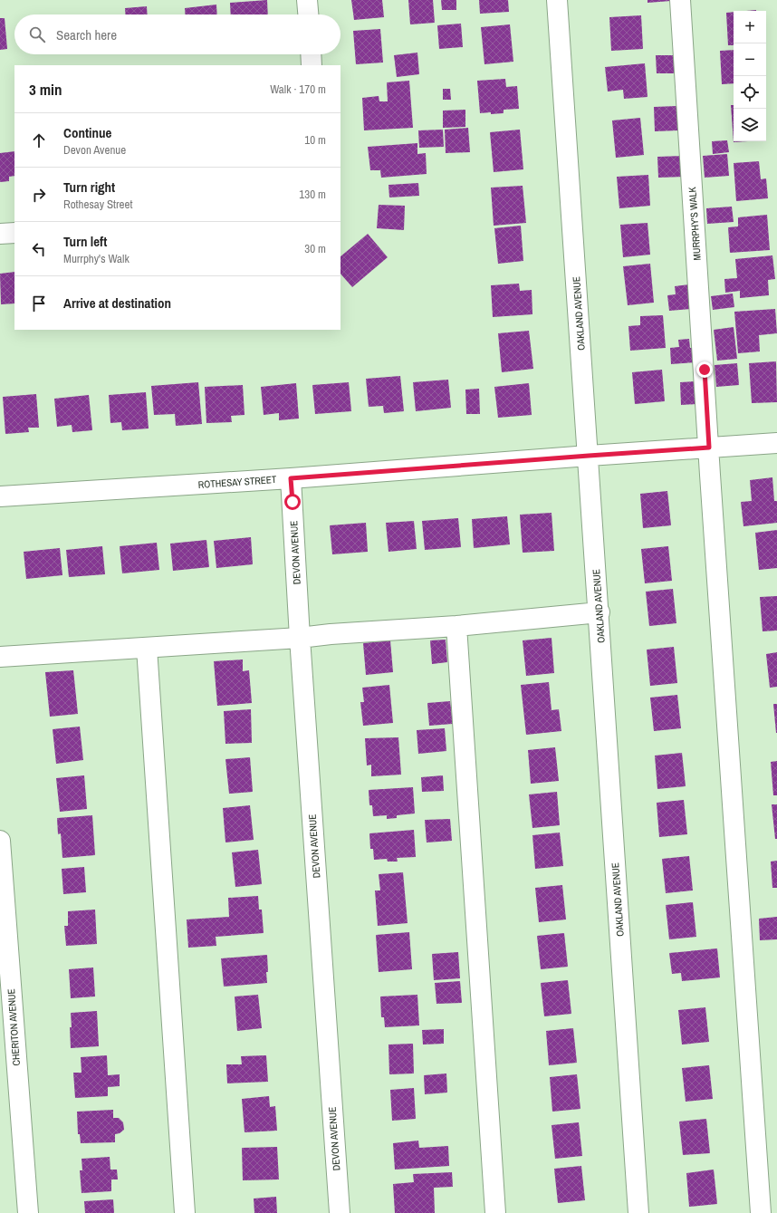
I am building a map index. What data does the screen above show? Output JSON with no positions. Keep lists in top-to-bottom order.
{
  "streets": {
    "street": [
      "MURRPHY'S WALK",
      "OAKLAND AVENUE",
      "ROTHESAY STREET",
      "DEVON AVENUE",
      "CHERITON AVENUE"
    ]
  },
  "crossings": [
    ["MURRPHY'S WALK", "ROTHESAY STREET"],
    ["OAKLAND AVENUE", "ROTHESAY STREET"],
    ["ROTHESAY STREET", "DEVON AVENUE"]
  ],
  "page": {
    "map_buttons": ["+", "−"],
    "search": "Search here",
    "heading": ["3 min", "Walk · 170 m"],
    "list": [
      ["Continue", "Devon Avenue", "10 m"],
      ["Turn right", "Rothesay Street", "130 m"],
      ["Turn left", "Murrphy's Walk", "30 m"],
      "Arrive at destination"
    ]
  }
}
